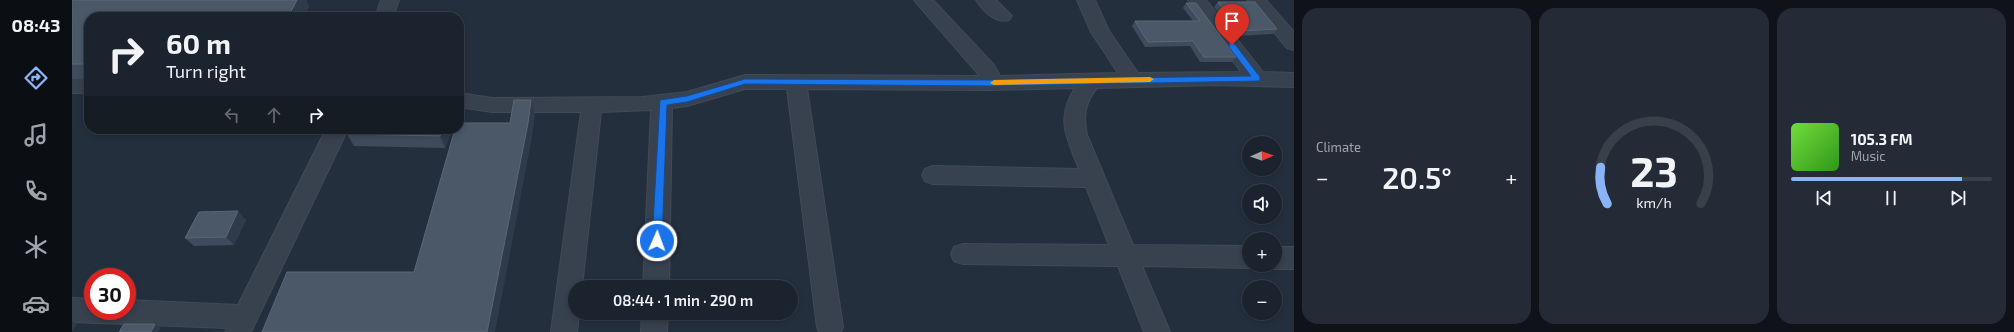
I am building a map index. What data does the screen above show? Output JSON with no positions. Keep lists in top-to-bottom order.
{
  "north": "right",
  "page": {
    "tabs": "08:43",
    "tile": "Climate",
    "turn": ["60 m", "Turn right"],
    "song": ["105.3 FM", "Music"],
    "map_buttons": ["+", "−"],
    "heat": ["−", "20.5°", "+"],
    "limit": "30",
    "trip": "08:44 · 1 min · 290 m",
    "gauge": ["23", "km/h"]
  }
}
